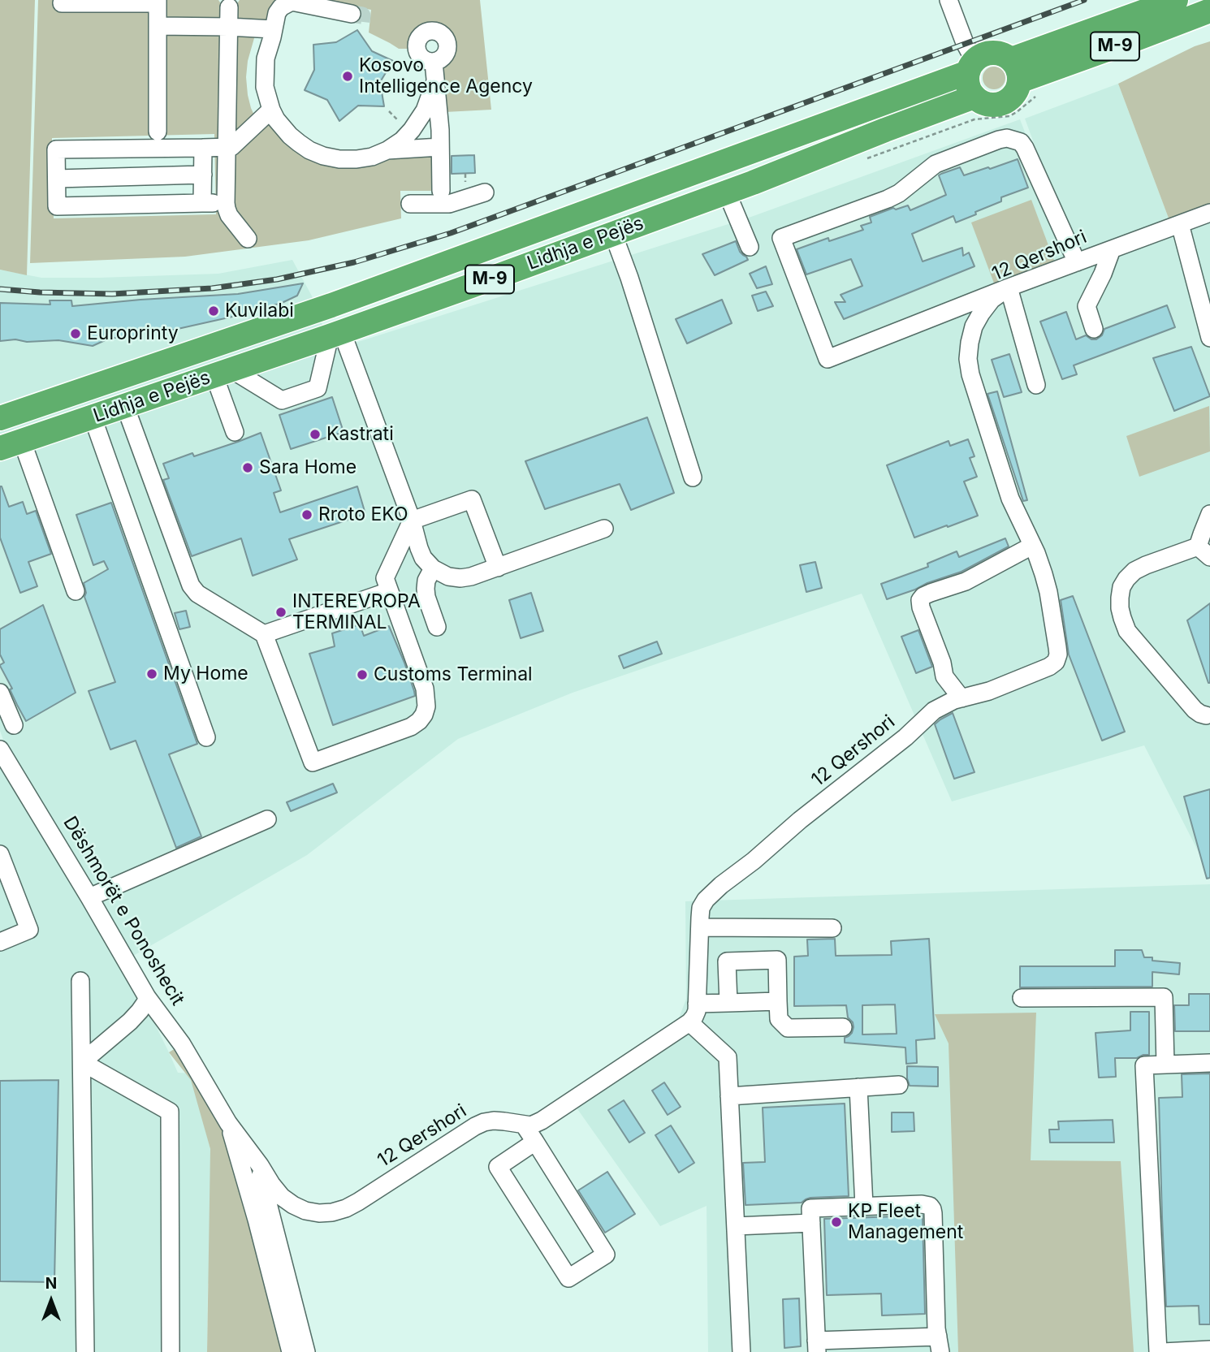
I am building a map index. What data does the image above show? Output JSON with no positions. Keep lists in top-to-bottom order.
{
  "streets": {
    "highway": ["M-9", "Lidhja e Pejës"],
    "street": ["12 Qershori", "Dëshmorët e Ponoshecit"]
  },
  "crossings": [
    ["M-9", "Lidhja e Pejës"],
    ["12 Qershori", "Dëshmorët e Ponoshecit"]
  ],
  "places": [
    "Kosovo Intelligence Agency",
    "Kuvilabi",
    "Europrinty",
    "Kastrati",
    "Sara Home",
    "Rroto EKO",
    "INTEREVROPA TERMINAL",
    "My Home",
    "Customs Terminal",
    "KP Fleet Management"
  ],
  "north": "top"
}
